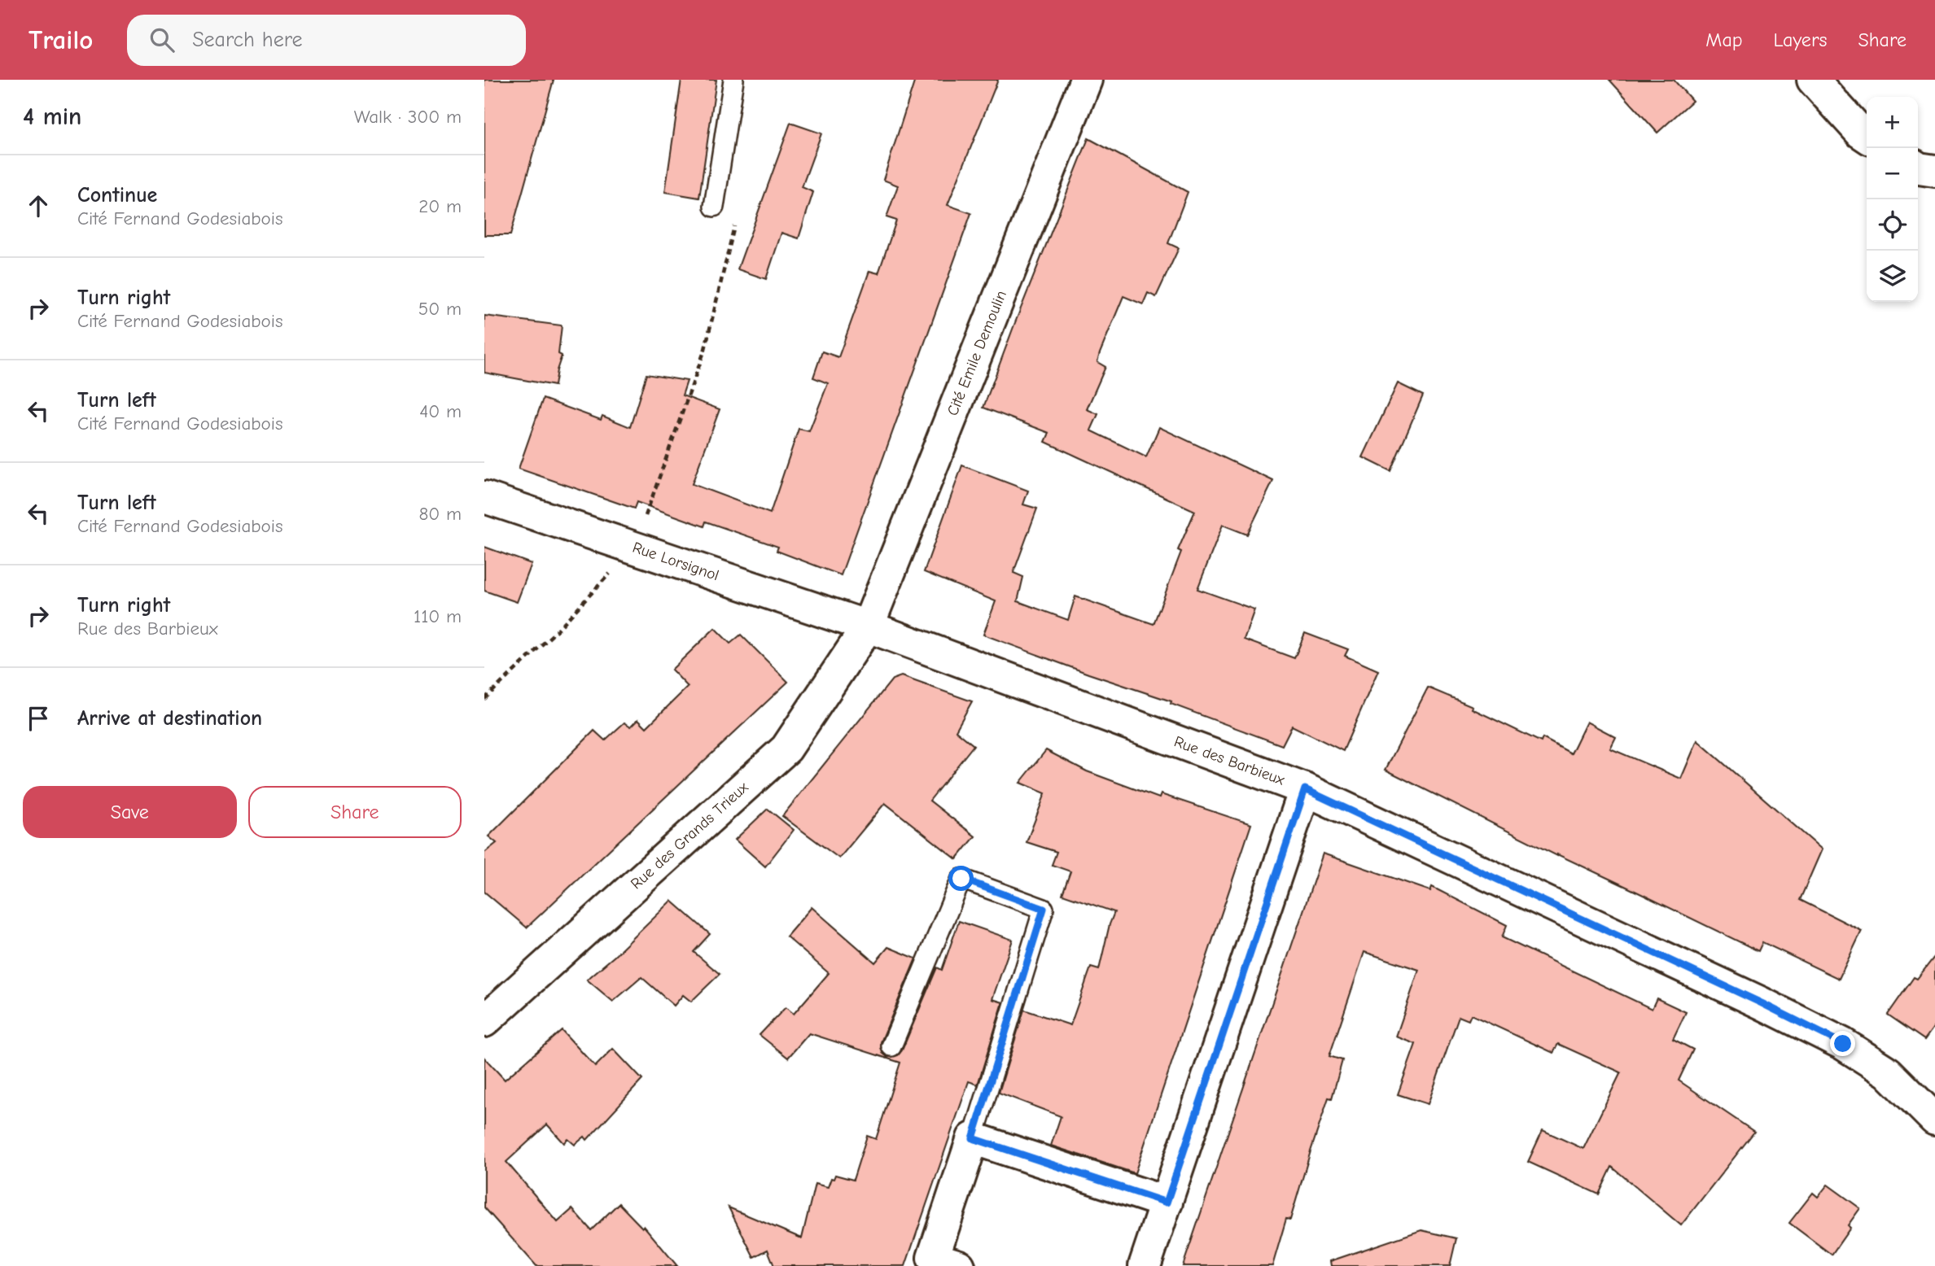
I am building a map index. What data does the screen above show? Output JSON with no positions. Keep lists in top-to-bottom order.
{
  "streets": {
    "street": [
      "Cité Emile Demoulin",
      "Rue Lorsignol",
      "Rue des Barbieux",
      "Rue des Grands Trieux"
    ]
  },
  "crossings": [
    ["Cité Emile Demoulin", "Rue Lorsignol"],
    ["Cité Emile Demoulin", "Rue des Barbieux"],
    ["Cité Emile Demoulin", "Rue des Grands Trieux"],
    ["Rue Lorsignol", "Rue des Barbieux"],
    ["Rue Lorsignol", "Rue des Grands Trieux"],
    ["Rue des Barbieux", "Rue des Grands Trieux"]
  ],
  "page": {
    "header": "Trailo",
    "search": "Search here",
    "nav": ["Map", "Layers", "Share"],
    "heading": ["4 min", "Walk · 300 m"],
    "map_buttons": ["+", "−"],
    "list": [
      ["Continue", "Cité Fernand Godesiabois", "20 m"],
      ["Turn right", "Cité Fernand Godesiabois", "50 m"],
      ["Turn left", "Cité Fernand Godesiabois", "40 m"],
      ["Turn left", "Cité Fernand Godesiabois", "80 m"],
      ["Turn right", "Rue des Barbieux", "110 m"],
      "Arrive at destination"
    ],
    "buttons": ["Save", "Share"]
  }
}
